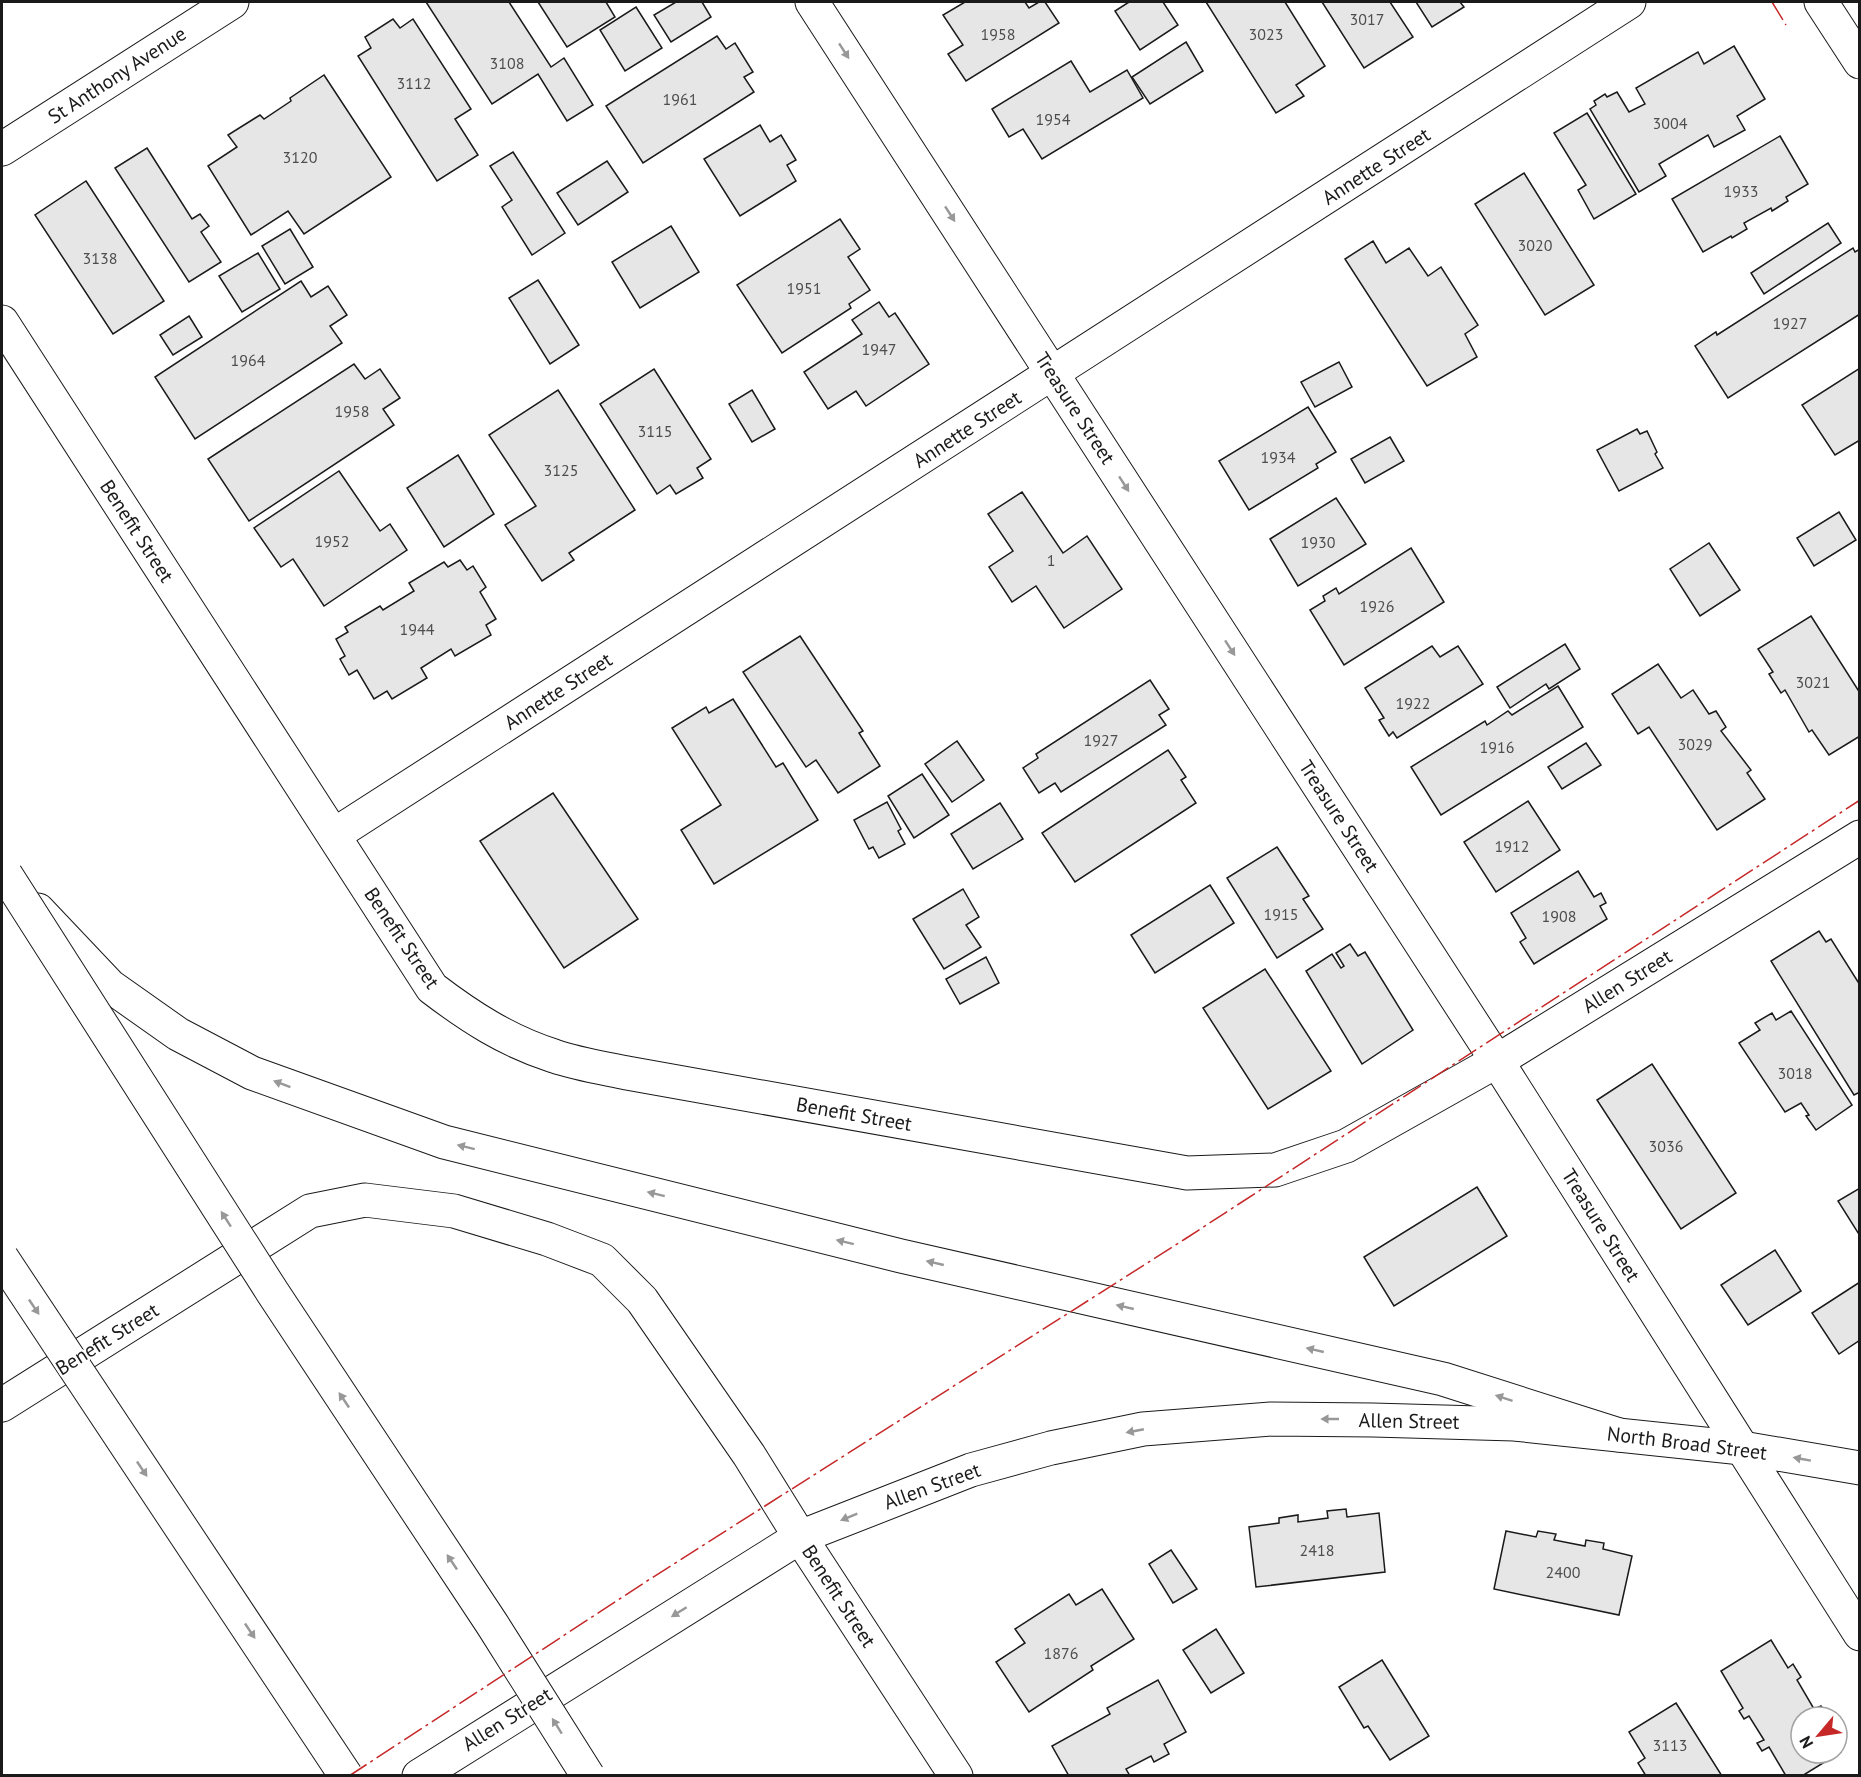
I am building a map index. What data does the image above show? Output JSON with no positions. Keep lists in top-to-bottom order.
{
  "streets": {
    "main road": [
      "St Anthony Avenue",
      "Annette Street",
      "Treasure Street",
      "Benefit Street",
      "Allen Street",
      "North Broad Street"
    ]
  },
  "crossings": [
    ["Annette Street", "Treasure Street"],
    ["Annette Street", "Benefit Street"],
    ["Treasure Street", "Allen Street"],
    ["Treasure Street", "North Broad Street"],
    ["Benefit Street", "Allen Street"],
    ["Allen Street", "North Broad Street"]
  ],
  "one_way": ["Treasure Street", "Allen Street"],
  "house_numbers": [
    "3017",
    "1958",
    "3023",
    "3108",
    "3112",
    "1961",
    "1954",
    "3004",
    "3120",
    "1933",
    "3020",
    "3138",
    "1951",
    "1927",
    "1947",
    "1964",
    "1958",
    "3115",
    "1934",
    "3125",
    "1952",
    "1930",
    "1",
    "1926",
    "1944",
    "3021",
    "1922",
    "1927",
    "3029",
    "1916",
    "1912",
    "1915",
    "1908",
    "3018",
    "3036",
    "2418",
    "2400",
    "1876",
    "3113"
  ],
  "north": "bottom left"
}
